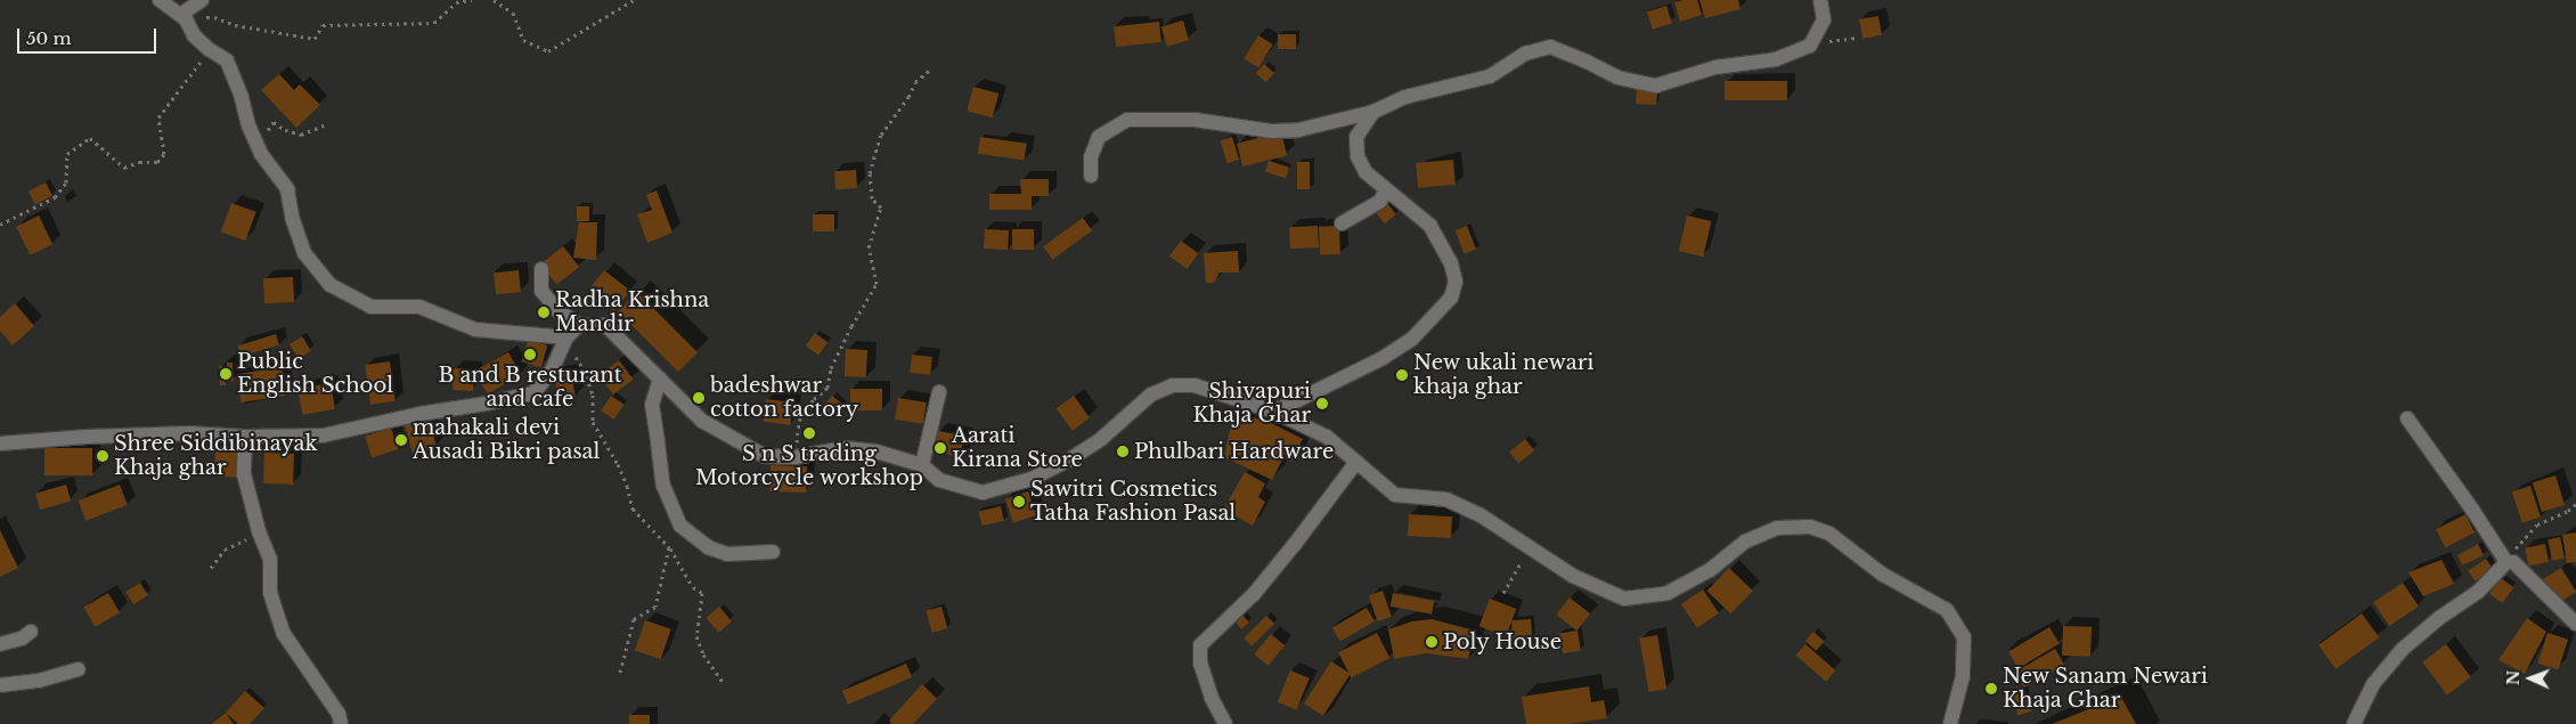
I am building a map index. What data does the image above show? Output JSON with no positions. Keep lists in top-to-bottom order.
{
  "places": [
    "Radha Krishna Mandir",
    "B and B resturant and cafe",
    "Public English School",
    "New ukali newari khaja ghar",
    "badeshwar cotton factory",
    "Shivapuri Khaja Ghar",
    "S n S trading Motorcycle workshop",
    "mahakali devi Ausadi Bikri pasal",
    "Aarati Kirana Store",
    "Phulbari Hardware",
    "Shree Siddibinayak Khaja ghar",
    "Sawitri Cosmetics Tatha Fashion Pasal",
    "Poly House",
    "New Sanam Newari Khaja Ghar"
  ],
  "scale_bar": "50 m",
  "north": "left"
}
